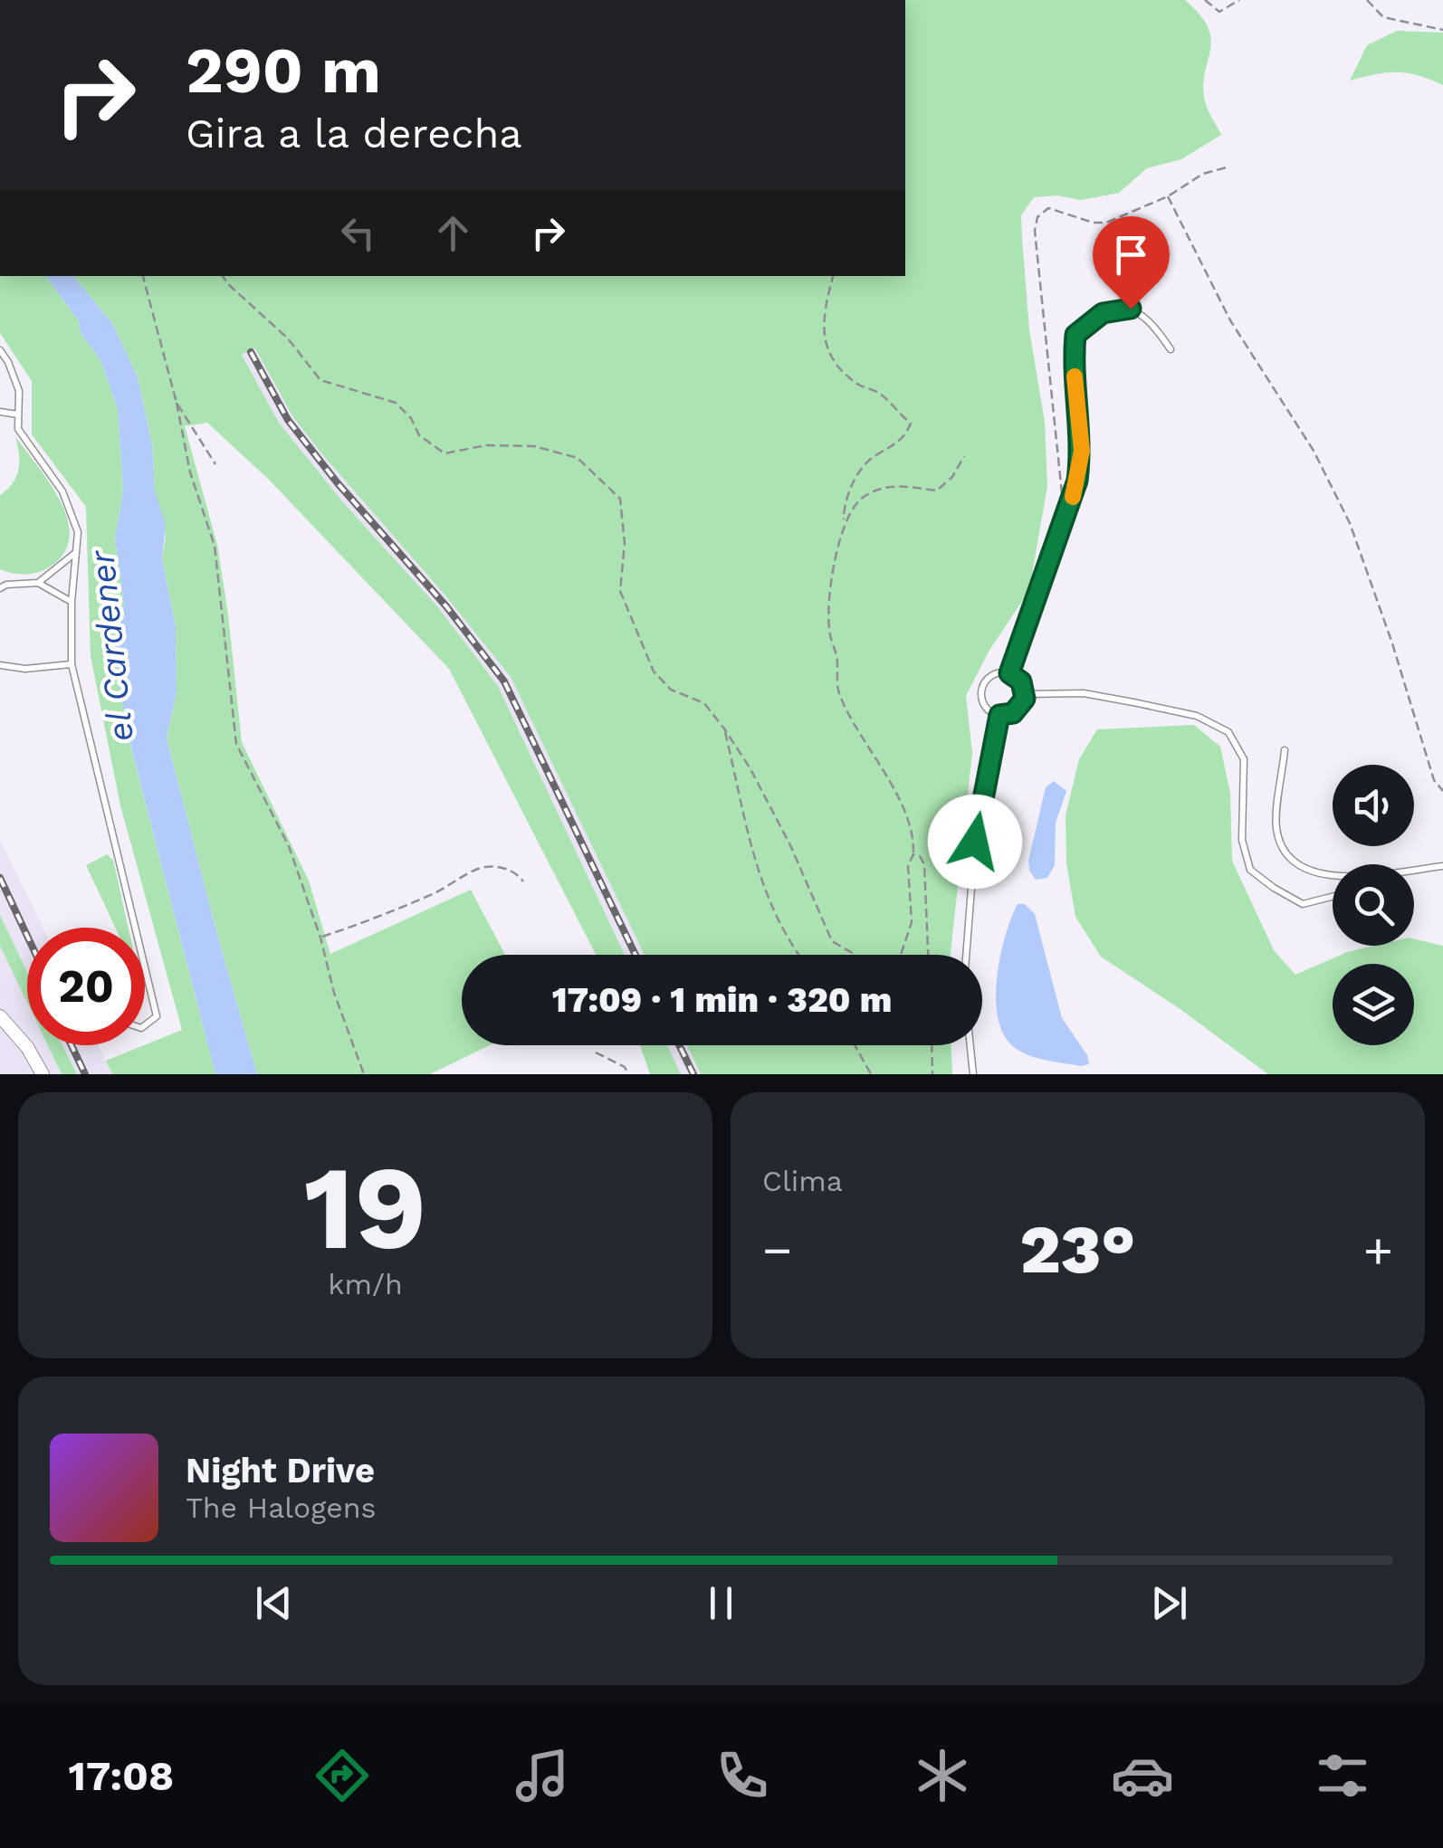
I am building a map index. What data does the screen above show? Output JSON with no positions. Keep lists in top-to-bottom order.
{
  "water": ["el Cardener"],
  "page": {
    "turn": ["290 m", "Gira a la derecha"],
    "limit": "20",
    "trip": "17:09 · 1 min · 320 m",
    "tile": [
      ["19", "km/h"],
      "Clima"
    ],
    "heat": ["−", "23°", "+"],
    "song": ["Night Drive", "The Halogens"],
    "tabs": "17:08"
  }
}
